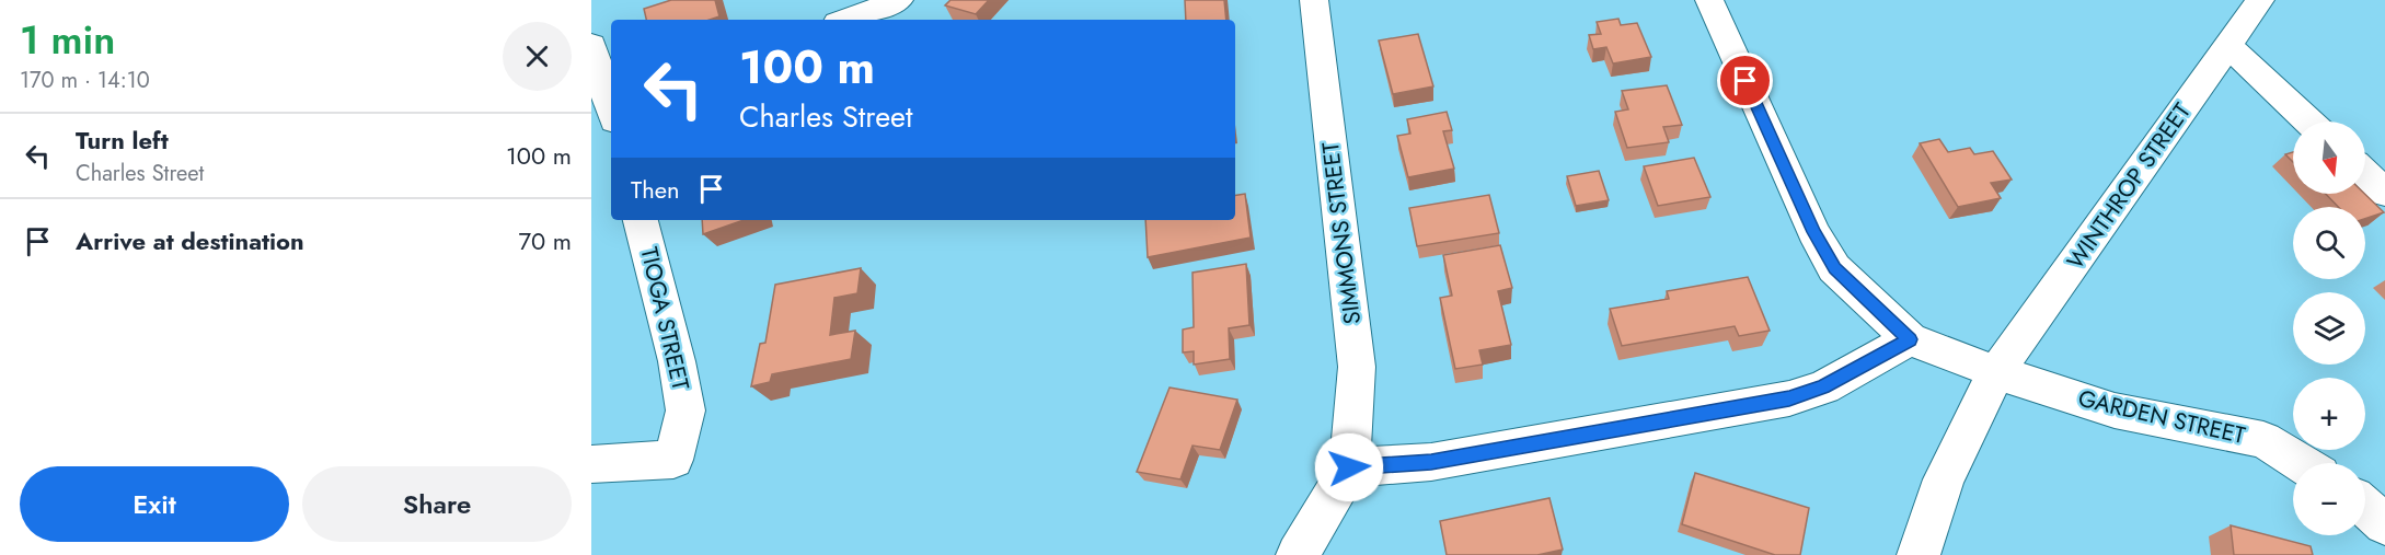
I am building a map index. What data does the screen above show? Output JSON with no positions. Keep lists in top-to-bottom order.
{
  "streets": {
    "street": [
      "WINTHROP STREET",
      "SIMMONS STREET",
      "TIOGA STREET",
      "GARDEN STREET"
    ]
  },
  "crossings": [
    ["WINTHROP STREET", "GARDEN STREET"]
  ],
  "north": "bottom",
  "page": {
    "heading": ["1 min", "170 m · 14:10"],
    "turn": ["100 m", "Charles Street"],
    "list": [
      {
        "name": "Turn left",
        "note": "Charles Street",
        "value": "100 m"
      },
      {
        "name": "Arrive at destination",
        "value": "70 m"
      }
    ],
    "map_buttons": ["+", "−"],
    "then": "Then",
    "buttons": ["Exit", "Share"]
  }
}
